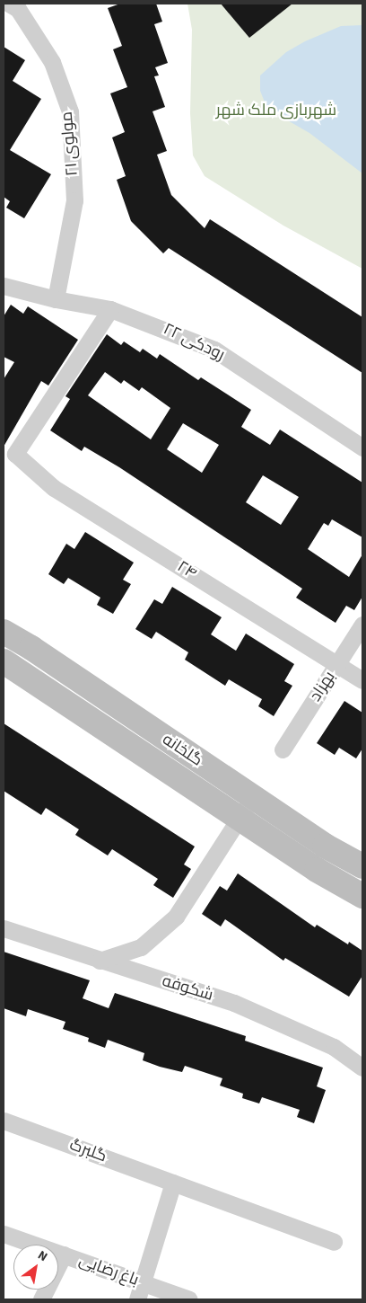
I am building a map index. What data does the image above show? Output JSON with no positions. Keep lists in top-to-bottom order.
{
  "streets": {
    "main road": ["گلخانه"],
    "street": [
      "مولوی ۲۱",
      "رودکی ۲۲",
      "۲۴",
      "بهزاد",
      "شکوفه",
      "گلبرگ",
      "باغ رضایی"
    ]
  },
  "crossings": [
    ["مولوی ۲۱", "رودکی ۲۲"],
    ["رودکی ۲۲", "۲۴"],
    ["۲۴", "بهزاد"]
  ],
  "parks": ["شهربازی ملک شهر"],
  "north": "top right"
}
